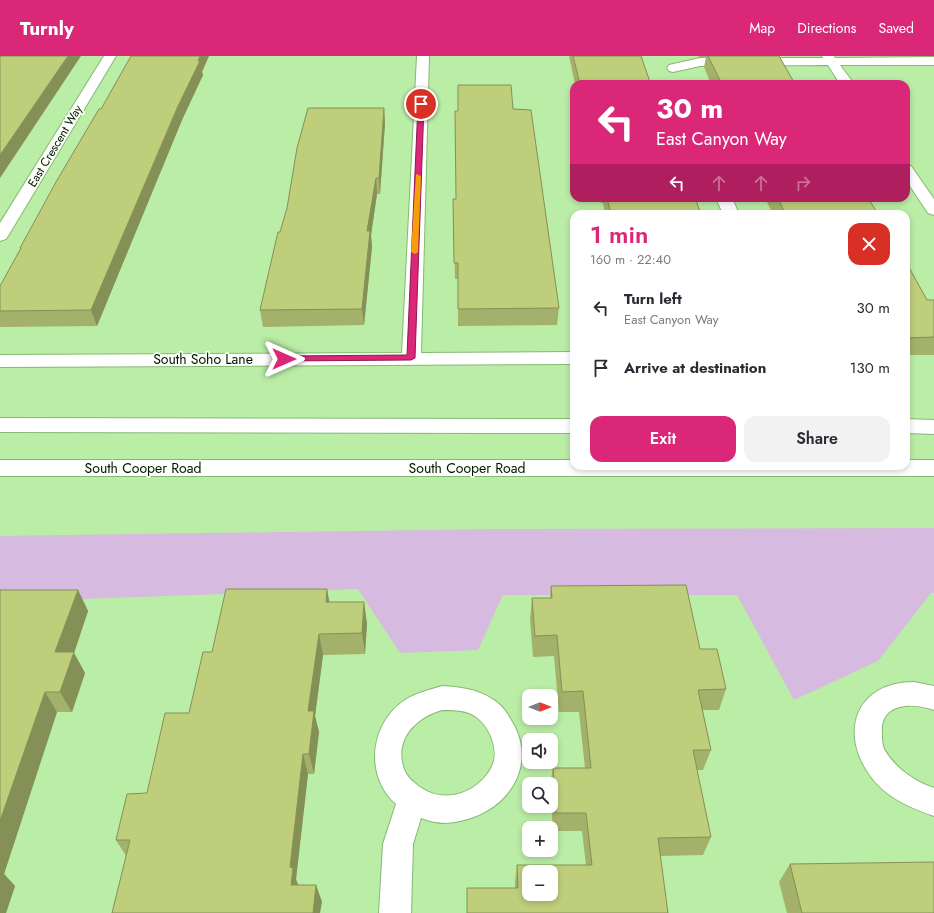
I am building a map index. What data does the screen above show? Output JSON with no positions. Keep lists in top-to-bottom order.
{
  "streets": {
    "street": ["East Crescent Way", "South Soho Lane", "South Cooper Road"]
  },
  "north": "right",
  "page": {
    "header": "Turnly",
    "nav": ["Map", "Directions", "Saved"],
    "turn": ["30 m", "East Canyon Way"],
    "heading": ["1 min", "160 m · 22:40"],
    "list": [
      {
        "name": "Turn left",
        "note": "East Canyon Way",
        "value": "30 m"
      },
      {
        "name": "Arrive at destination",
        "value": "130 m"
      }
    ],
    "buttons": ["Exit", "Share"],
    "map_buttons": ["+", "−"]
  }
}
